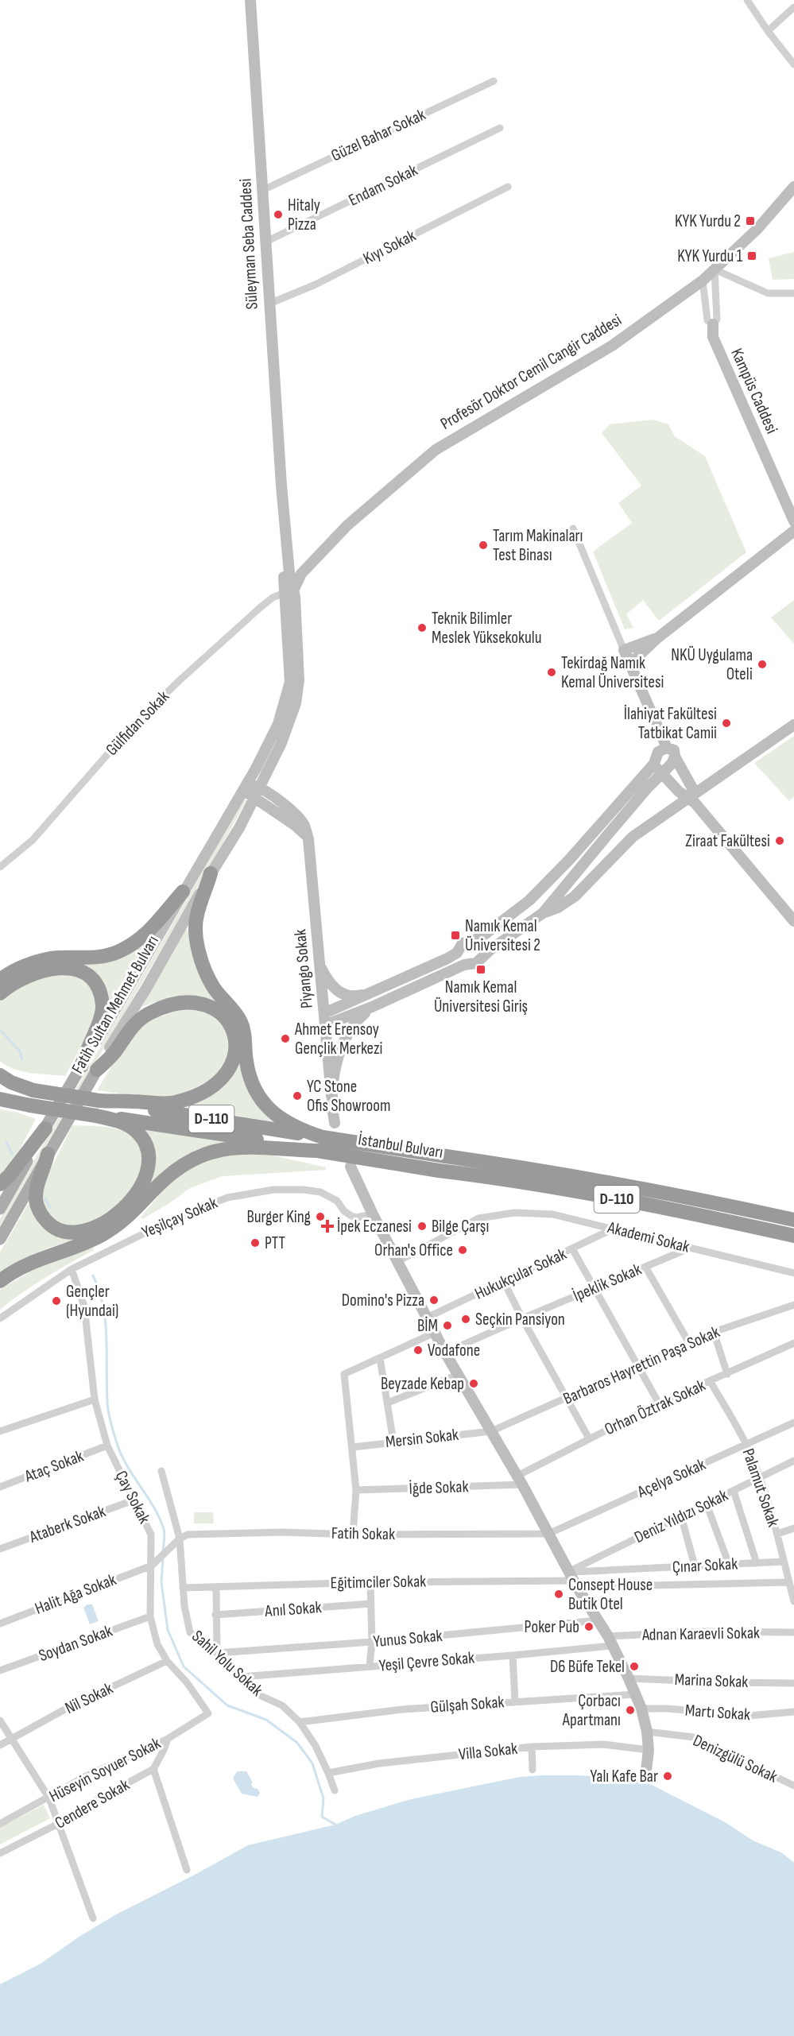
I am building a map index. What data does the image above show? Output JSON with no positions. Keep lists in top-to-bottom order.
{
  "streets": {
    "highway": ["D-110", "İstanbul Bulvarı"],
    "main road": ["Fatih Sultan Mehmet Bulvarı"],
    "street": [
      "Güzel Bahar Sokak",
      "Endam Sokak",
      "Süleyman Seba Caddesi",
      "Kıyı Sokak",
      "Profesör Doktor Cemil Cangir Caddesi",
      "Kampüs Caddesi",
      "Gülfidan Sokak",
      "Piyango Sokak",
      "Yeşilçay Sokak",
      "Akademi Sokak",
      "Hukukçular Sokak",
      "İpeklik Sokak",
      "Barbaros Hayrettin Paşa Sokak",
      "Orhan Öztrak Sokak",
      "Mersin Sokak",
      "Ataç Sokak",
      "Açelya Sokak",
      "İğde Sokak",
      "Palamut Sokak",
      "Çay Sokak",
      "Deniz Yıldızı Sokak",
      "Ataberk Sokak",
      "Fatih Sokak",
      "Çınar Sokak",
      "Eğitimciler Sokak",
      "Halit Ağa Sokak",
      "Anıl Sokak",
      "Adnan Karaevli Sokak",
      "Yunus Sokak",
      "Soydan Sokak",
      "Yeşil Çevre Sokak",
      "Sahil Yolu Sokak",
      "Marina Sokak",
      "Nil Sokak",
      "Gülşah Sokak",
      "Martı Sokak",
      "Villa Sokak",
      "Denizgülü Sokak",
      "Hüseyin Soyuer Sokak",
      "Cendere Sokak"
    ]
  },
  "crossings": [
    ["Güzel Bahar Sokak", "Süleyman Seba Caddesi"],
    ["Endam Sokak", "Süleyman Seba Caddesi"],
    ["Süleyman Seba Caddesi", "Kıyı Sokak"],
    ["Süleyman Seba Caddesi", "Profesör Doktor Cemil Cangir Caddesi"],
    ["Süleyman Seba Caddesi", "Gülfidan Sokak"],
    ["Süleyman Seba Caddesi", "Piyango Sokak"],
    ["Süleyman Seba Caddesi", "Fatih Sultan Mehmet Bulvarı"],
    ["Profesör Doktor Cemil Cangir Caddesi", "Gülfidan Sokak"],
    ["Piyango Sokak", "Fatih Sultan Mehmet Bulvarı"],
    ["Yeşilçay Sokak", "Çay Sokak"],
    ["Akademi Sokak", "Hukukçular Sokak"],
    ["Akademi Sokak", "İpeklik Sokak"],
    ["Barbaros Hayrettin Paşa Sokak", "Mersin Sokak"],
    ["Orhan Öztrak Sokak", "İğde Sokak"],
    ["Orhan Öztrak Sokak", "Palamut Sokak"],
    ["Ataç Sokak", "Çay Sokak"],
    ["Açelya Sokak", "Palamut Sokak"],
    ["Açelya Sokak", "Fatih Sokak"],
    ["Palamut Sokak", "Deniz Yıldızı Sokak"],
    ["Palamut Sokak", "Çınar Sokak"],
    ["Çay Sokak", "Ataberk Sokak"],
    ["Çay Sokak", "Halit Ağa Sokak"],
    ["Çay Sokak", "Soydan Sokak"],
    ["Çay Sokak", "Nil Sokak"],
    ["Çay Sokak", "Hüseyin Soyuer Sokak"],
    ["Deniz Yıldızı Sokak", "Çınar Sokak"],
    ["Deniz Yıldızı Sokak", "Eğitimciler Sokak"],
    ["Fatih Sokak", "Sahil Yolu Sokak"],
    ["Çınar Sokak", "Eğitimciler Sokak"],
    ["Eğitimciler Sokak", "Sahil Yolu Sokak"],
    ["Adnan Karaevli Sokak", "Yeşil Çevre Sokak"],
    ["Yunus Sokak", "Sahil Yolu Sokak"],
    ["Yeşil Çevre Sokak", "Sahil Yolu Sokak"],
    ["Sahil Yolu Sokak", "Gülşah Sokak"],
    ["Sahil Yolu Sokak", "Villa Sokak"]
  ],
  "places": {
    "other": [
      "Hitaly Pizza",
      "Tarım Makinaları Test Binası",
      "Teknik Bilimler Meslek Yüksekokulu",
      "NKÜ Uygulama Oteli",
      "Tekirdağ Namık Kemal Üniversitesi",
      "İlahiyat Fakültesi Tatbikat Camii",
      "Ziraat Fakültesi",
      "Ahmet Erensoy Gençlik Merkezi",
      "YC Stone Ofis Showroom",
      "Burger King",
      "Bilge Çarşı",
      "PTT",
      "Orhan's Office",
      "Domino's Pizza",
      "Gençler (Hyundai)",
      "Seçkin Pansiyon",
      "BİM",
      "Vodafone",
      "Beyzade Kebap",
      "Consept House Butik Otel",
      "Poker Pub",
      "D6 Büfe Tekel",
      "Çorbacı Apartmanı",
      "Yalı Kafe Bar"
    ],
    "transit": [
      "KYK Yurdu 2",
      "KYK Yurdu 1",
      "Namık Kemal Üniversitesi 2",
      "Namık Kemal Üniversitesi Giriş"
    ],
    "health": ["İpek Eczanesi"]
  }
}
